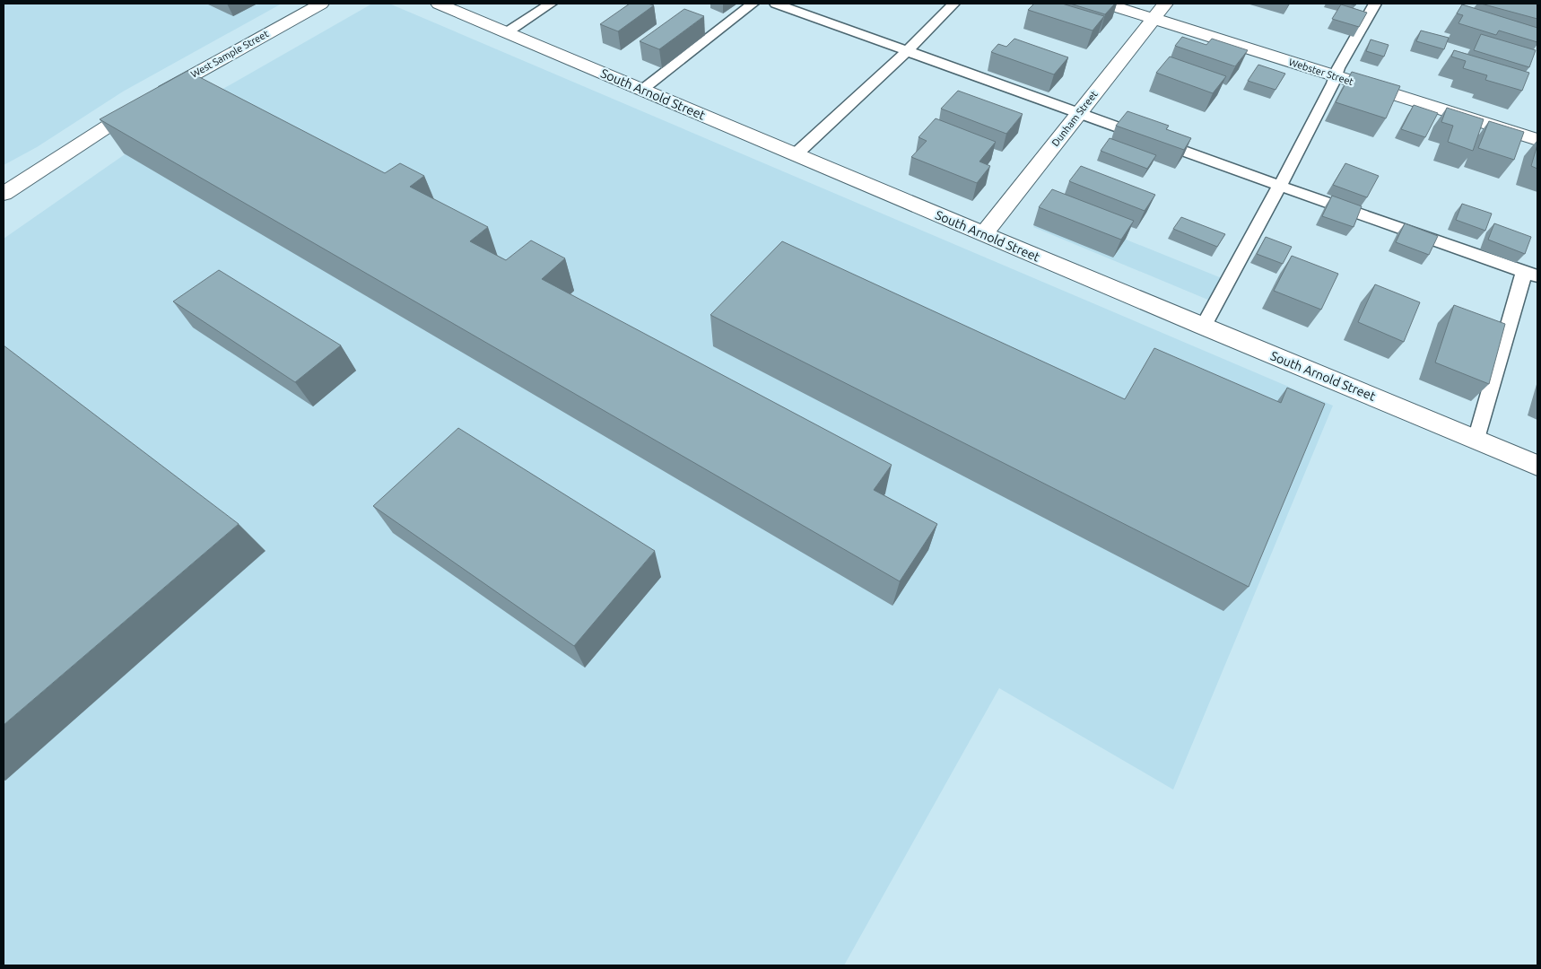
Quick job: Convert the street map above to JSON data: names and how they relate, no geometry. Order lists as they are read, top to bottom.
{
  "streets": {
    "street": [
      "West Sample Street",
      "Webster Street",
      "South Arnold Street",
      "Dunham Street"
    ]
  },
  "crossings": [
    ["Webster Street", "Dunham Street"],
    ["South Arnold Street", "Dunham Street"]
  ]
}
